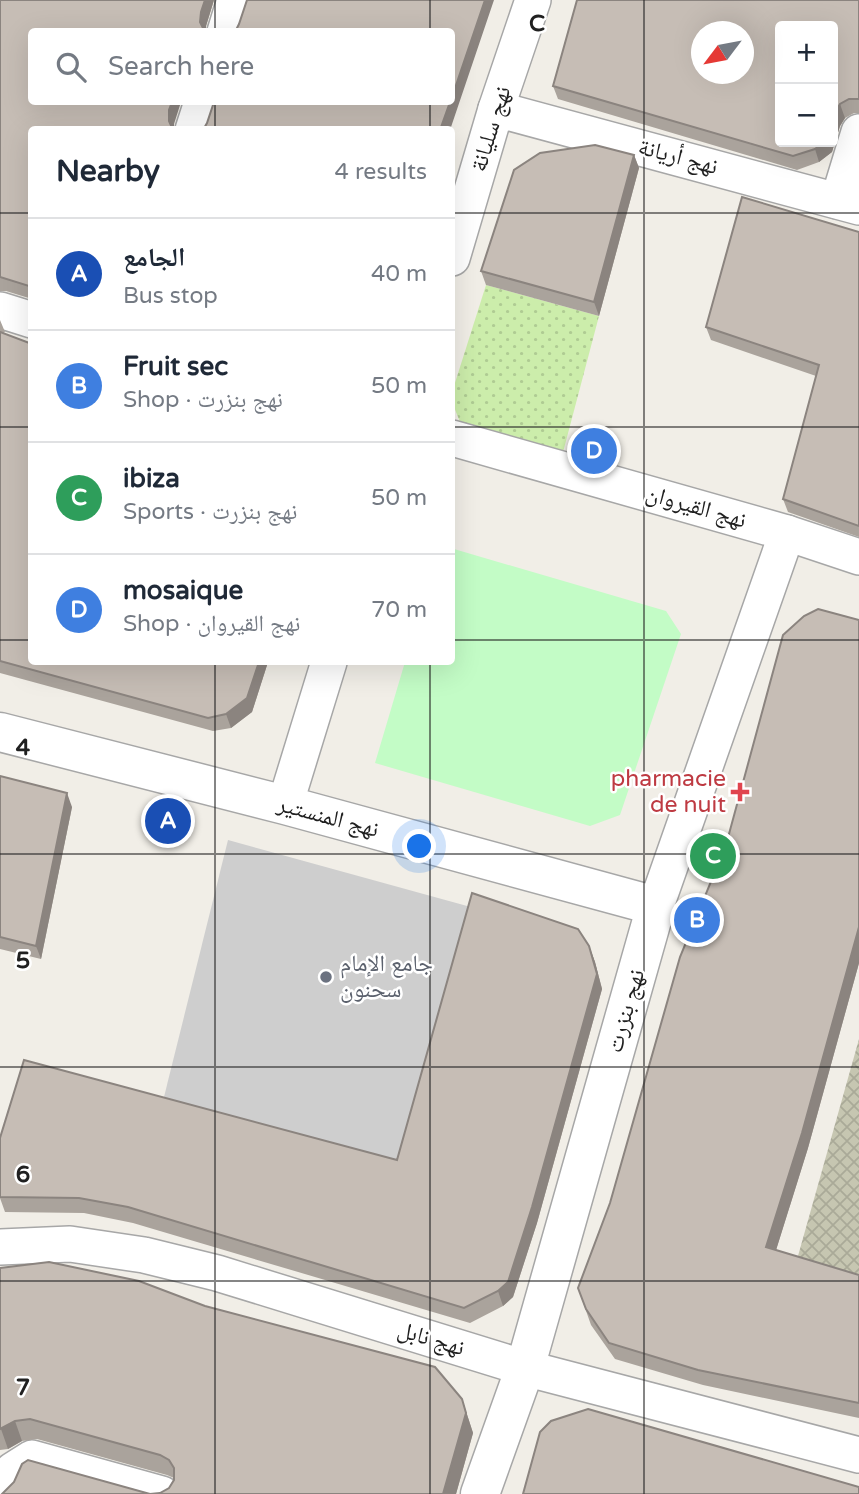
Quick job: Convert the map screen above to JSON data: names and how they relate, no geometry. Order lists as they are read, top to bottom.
{
  "streets": {
    "street": [
      "نهج سليانة",
      "نهج أريانة",
      "نهج القيروان",
      "نهج المنستير",
      "نهج بنزرت",
      "نهج نابل"
    ]
  },
  "crossings": [
    ["نهج سليانة", "نهج أريانة"],
    ["نهج القيروان", "نهج بنزرت"],
    ["نهج المنستير", "نهج بنزرت"],
    ["نهج بنزرت", "نهج نابل"]
  ],
  "places": {
    "health": ["pharmacie de nuit"],
    "other": ["جامع الإمام سحنون"]
  },
  "north": "bottom left",
  "page": {
    "map_buttons": ["+", "−"],
    "search": "Search here",
    "heading": ["Nearby", "4 results"],
    "list": [
      {
        "mark": "A",
        "name": "الجامع",
        "note": "Bus stop",
        "value": "40 m"
      },
      {
        "mark": "B",
        "name": "Fruit sec",
        "note": "Shop · نهج بنزرت",
        "value": "50 m"
      },
      {
        "mark": "C",
        "name": "ibiza",
        "note": "Sports · نهج بنزرت",
        "value": "50 m"
      },
      {
        "mark": "D",
        "name": "mosaique",
        "note": "Shop · نهج القيروان",
        "value": "70 m"
      }
    ],
    "pins": [
      "D",
      "A",
      "C",
      "B"
    ]
  },
  "grid": {
    "columns": ["C"],
    "rows": [
      "4",
      "5",
      "6",
      "7"
    ]
  }
}
